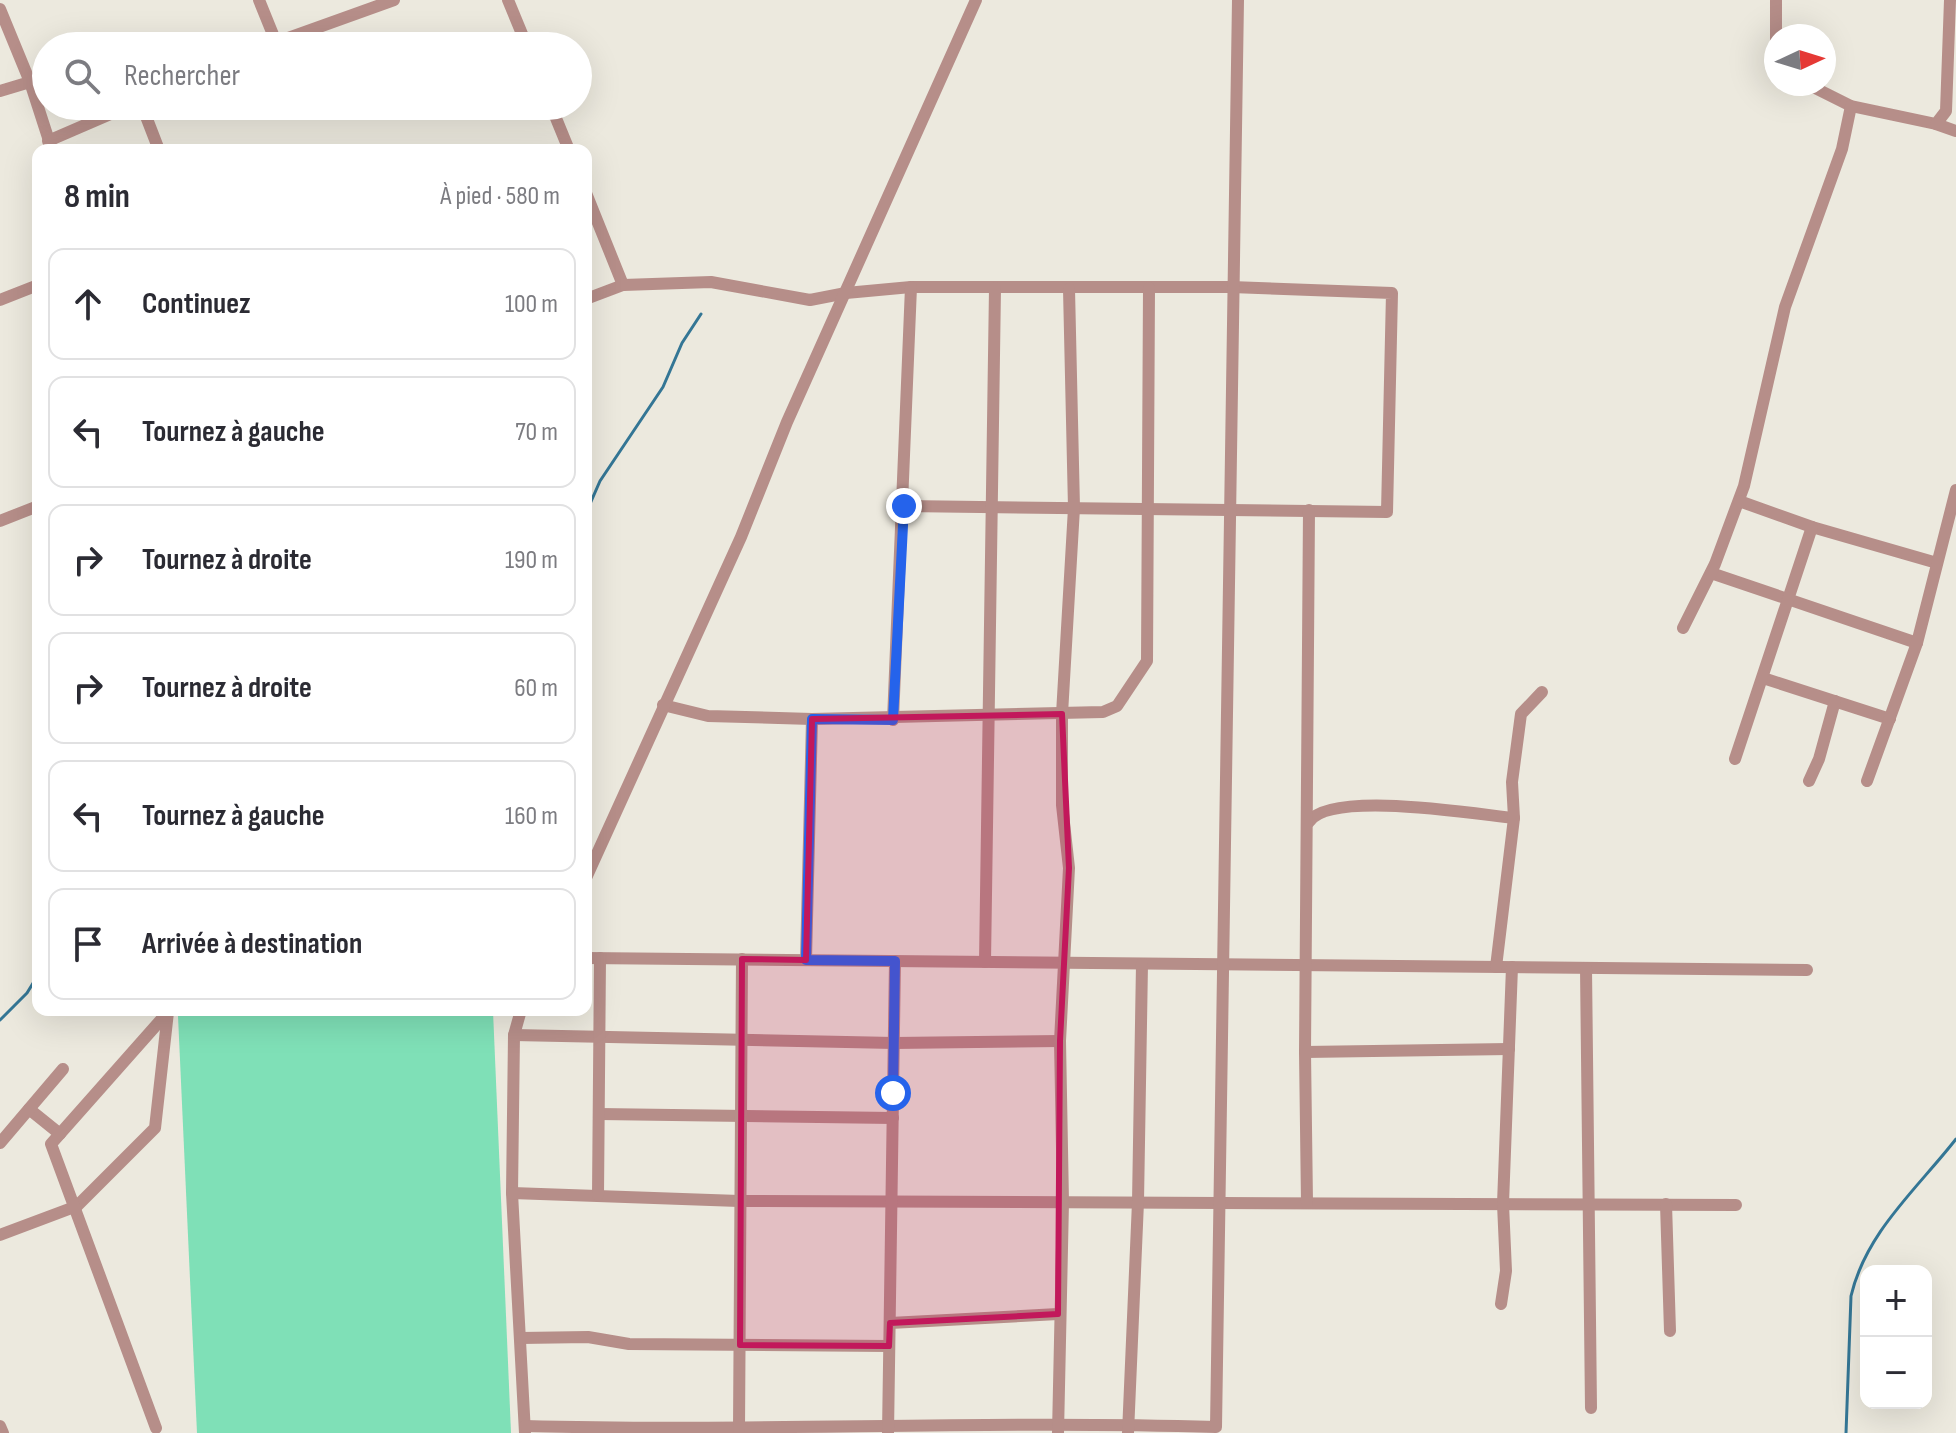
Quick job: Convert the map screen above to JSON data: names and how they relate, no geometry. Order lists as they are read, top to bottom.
{
  "north": "right",
  "page": {
    "search": "Rechercher",
    "heading": ["8 min", "À pied · 580 m"],
    "list": [
      ["Continuez", "100 m"],
      ["Tournez à gauche", "70 m"],
      ["Tournez à droite", "190 m"],
      ["Tournez à droite", "60 m"],
      ["Tournez à gauche", "160 m"],
      "Arrivée à destination"
    ],
    "map_buttons": ["+", "−"]
  }
}
